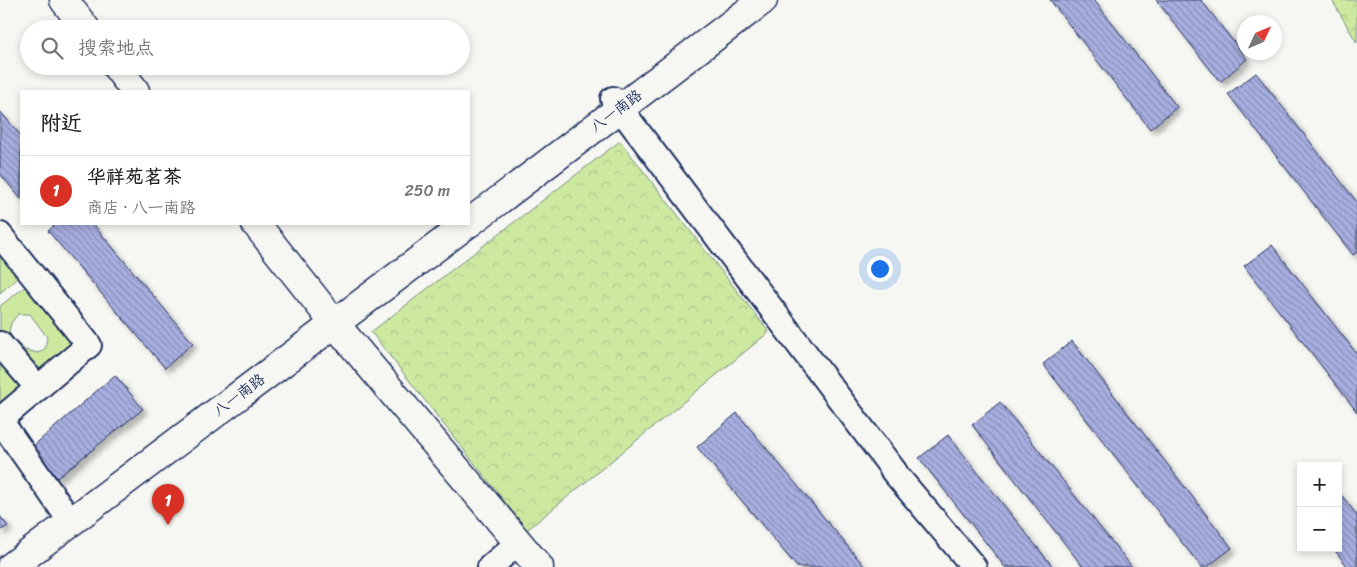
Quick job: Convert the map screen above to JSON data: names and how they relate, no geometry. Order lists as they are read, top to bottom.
{
  "streets": {
    "main road": ["八一南路"]
  },
  "north": "top right",
  "page": {
    "search": "搜索地点",
    "heading": "附近",
    "list": [
      {
        "mark": "1",
        "name": "华祥苑茗茶",
        "note": "商店 · 八一南路",
        "value": "250 m"
      }
    ],
    "map_buttons": ["+", "−"],
    "pins": "1"
  }
}
